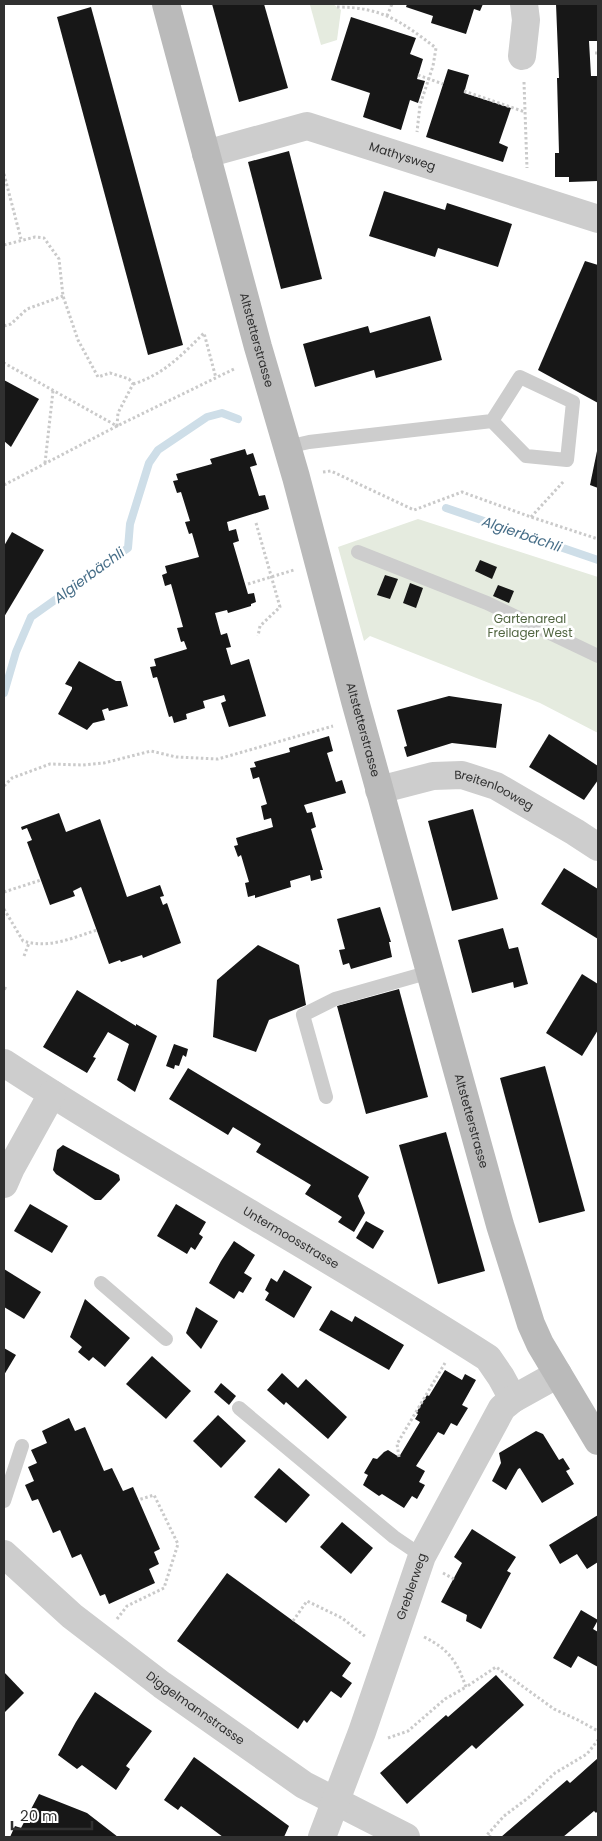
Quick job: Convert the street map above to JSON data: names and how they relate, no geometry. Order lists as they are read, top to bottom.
{
  "streets": {
    "street": [
      "Mathysweg",
      "Altstetterstrasse",
      "Breitenlooweg",
      "Untermoosstrasse",
      "Greblerweg",
      "Diggelmannstrasse"
    ]
  },
  "crossings": [
    ["Mathysweg", "Altstetterstrasse"],
    ["Altstetterstrasse", "Breitenlooweg"],
    ["Altstetterstrasse", "Greblerweg"],
    ["Untermoosstrasse", "Greblerweg"],
    ["Greblerweg", "Diggelmannstrasse"]
  ],
  "water": ["Algierbächli"],
  "parks": ["Gartenareal Freilager West"],
  "scale_bar": "20 m"
}
